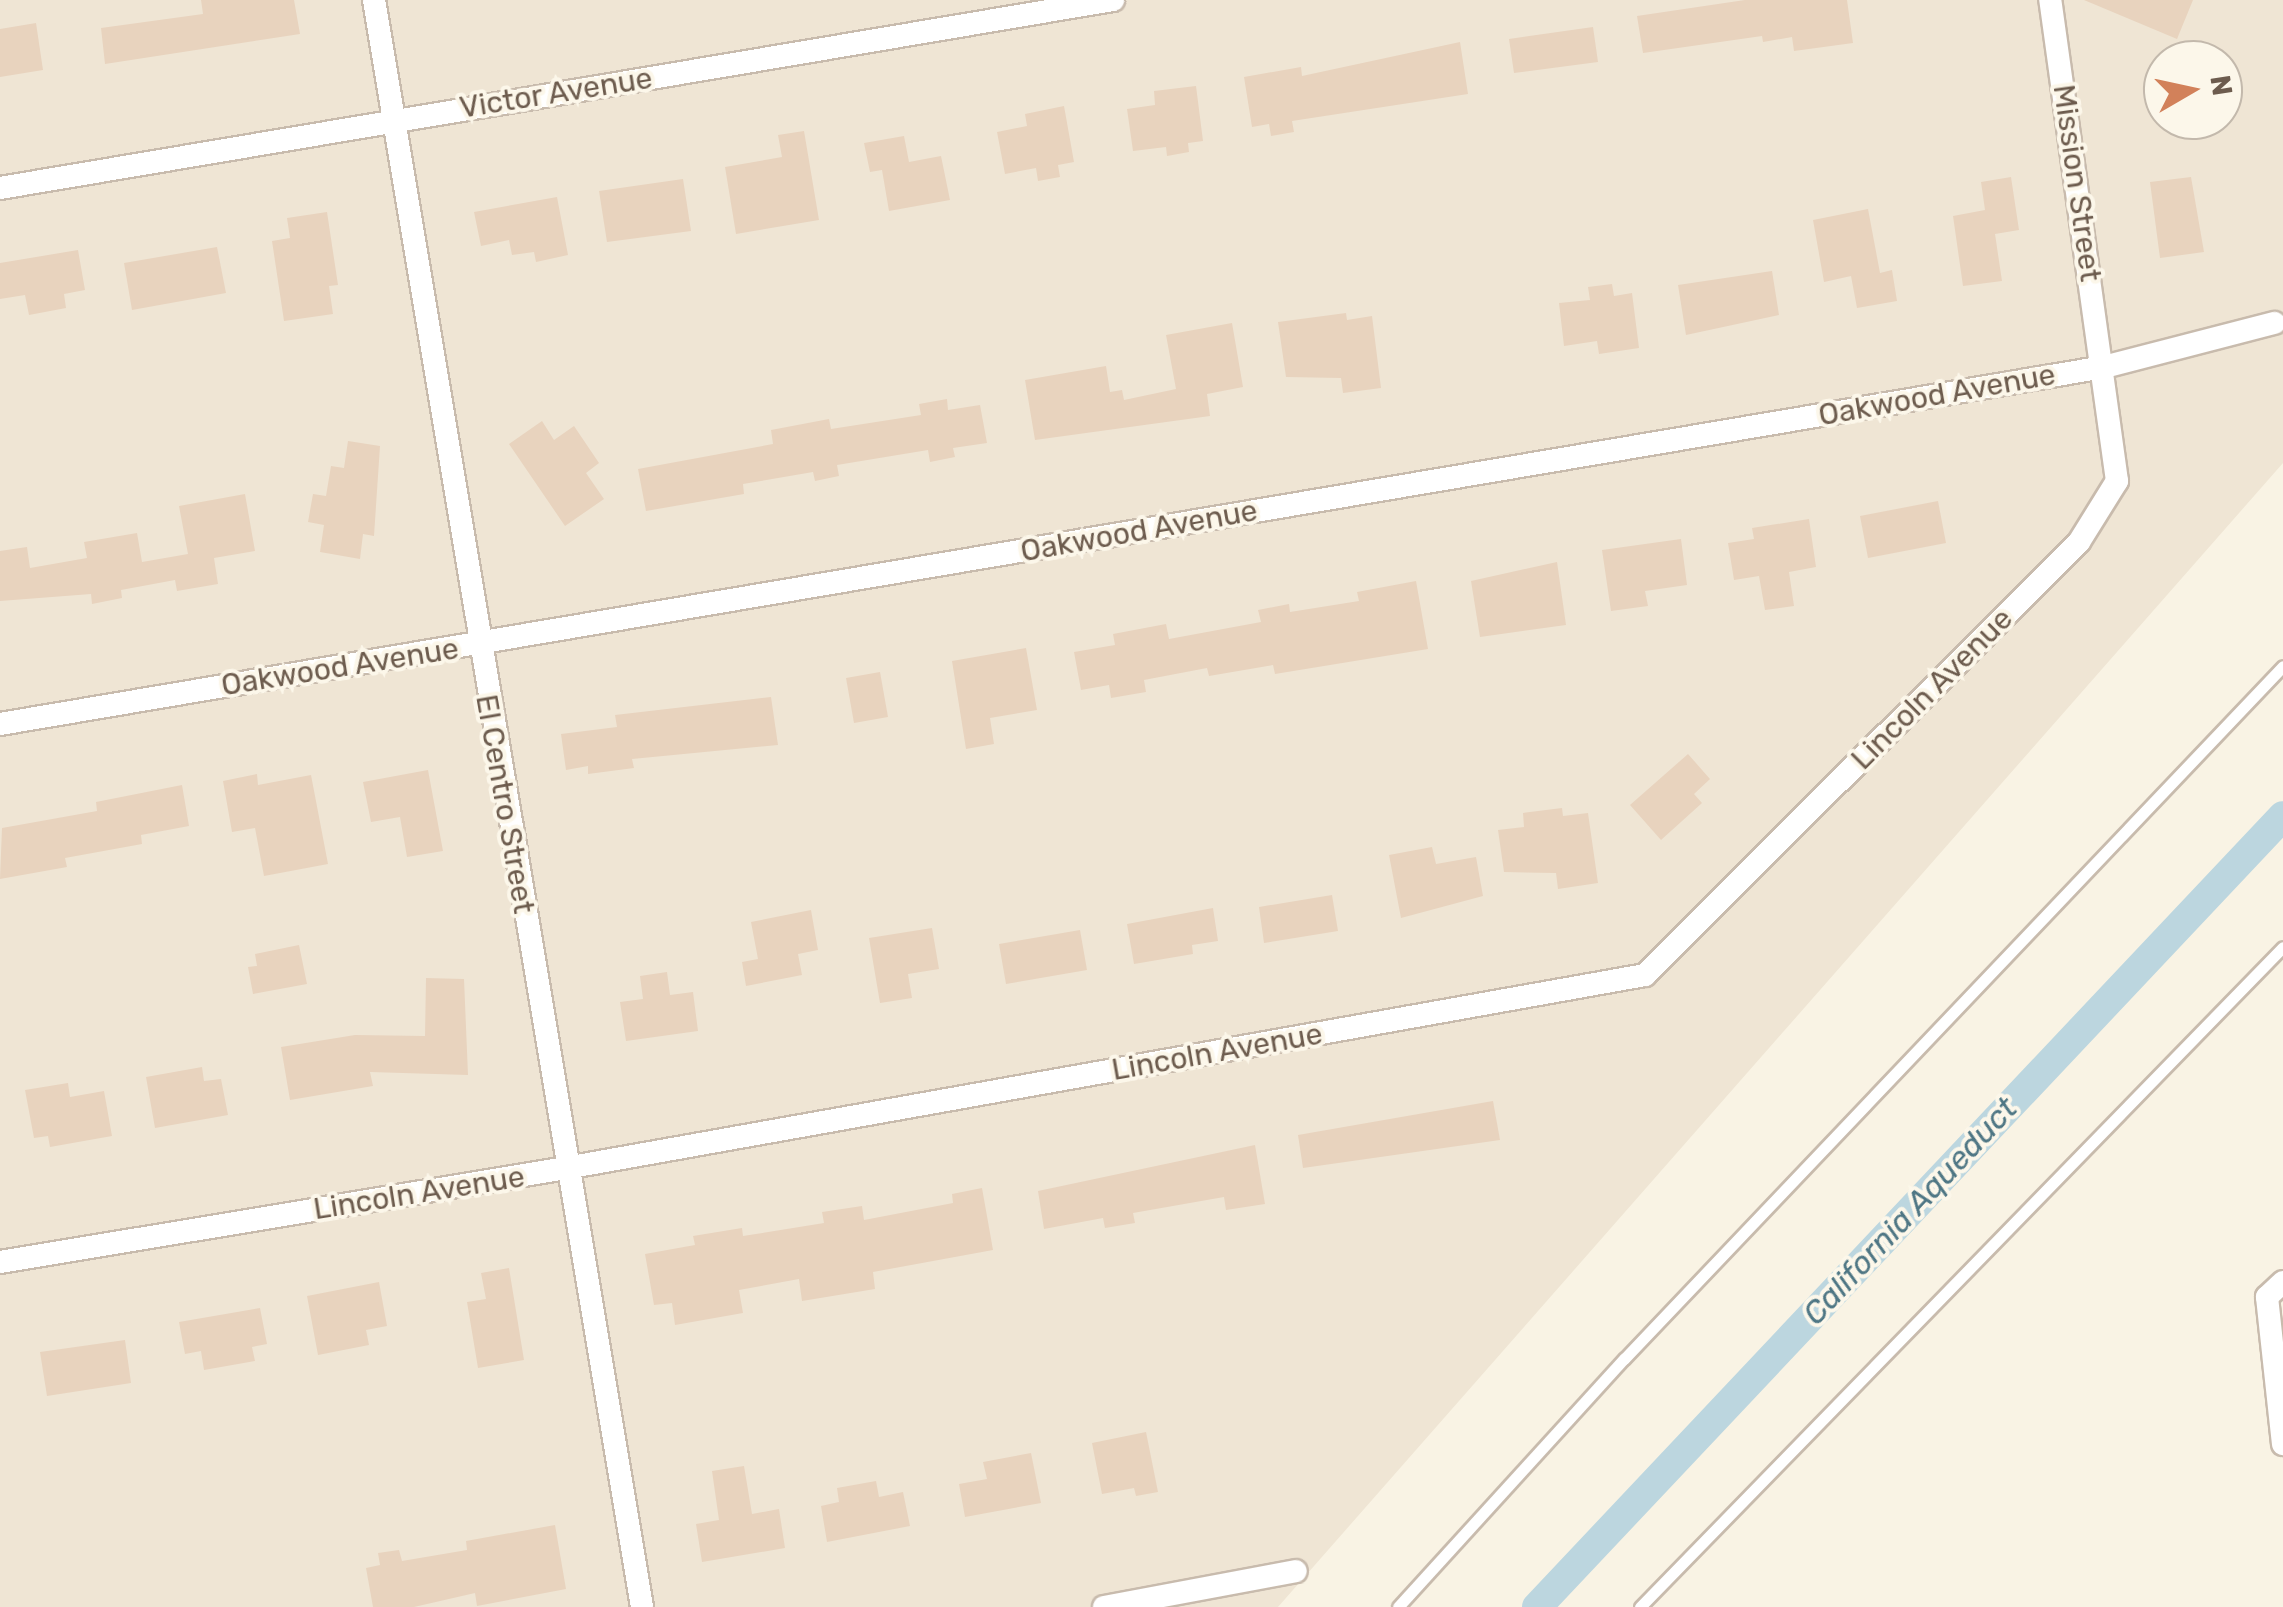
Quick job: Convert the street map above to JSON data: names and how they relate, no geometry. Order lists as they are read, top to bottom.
{
  "streets": {
    "street": [
      "Victor Avenue",
      "Mission Street",
      "Oakwood Avenue",
      "Lincoln Avenue",
      "El Centro Street"
    ]
  },
  "crossings": [
    ["Victor Avenue", "El Centro Street"],
    ["Mission Street", "Oakwood Avenue"],
    ["Mission Street", "Lincoln Avenue"],
    ["Oakwood Avenue", "Lincoln Avenue"],
    ["Oakwood Avenue", "El Centro Street"],
    ["Lincoln Avenue", "El Centro Street"]
  ],
  "water": ["California Aqueduct"],
  "north": "right"
}
